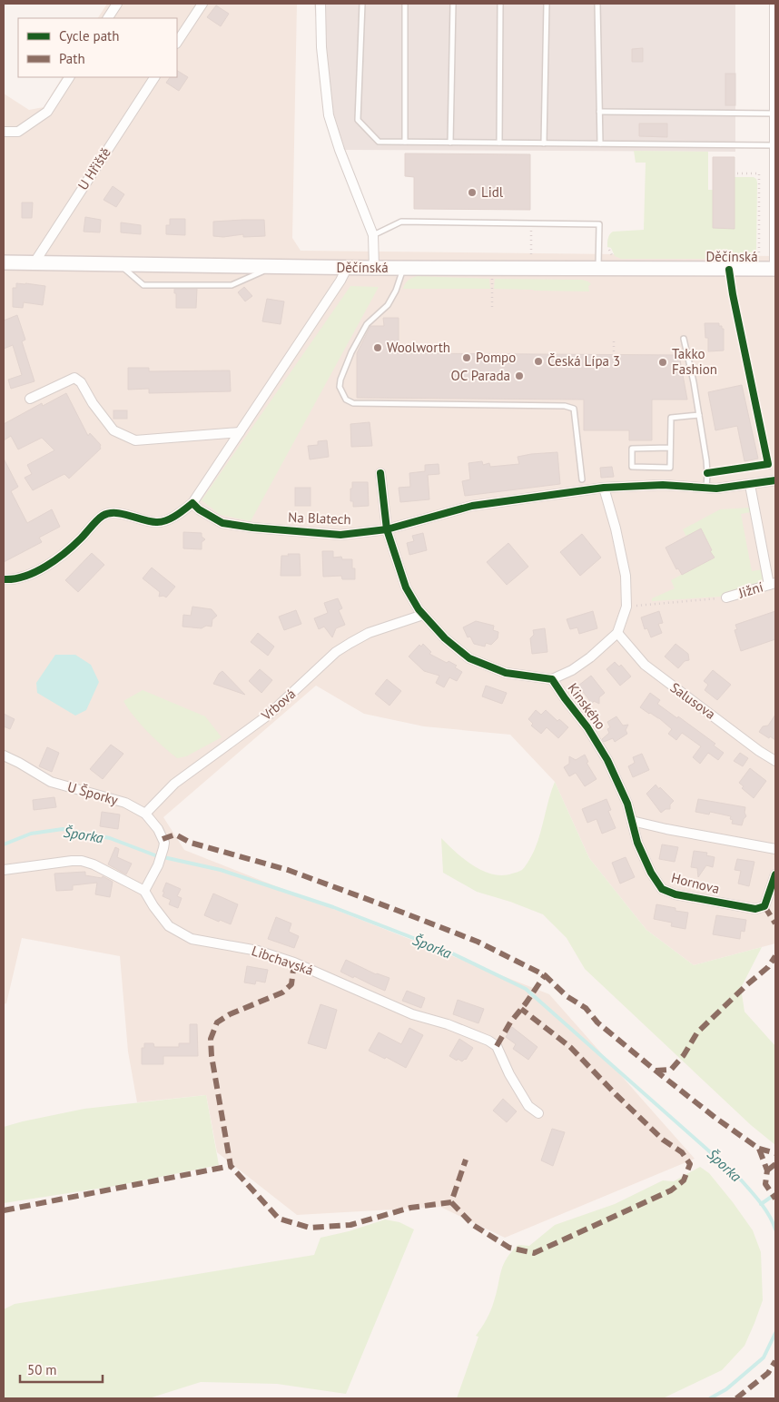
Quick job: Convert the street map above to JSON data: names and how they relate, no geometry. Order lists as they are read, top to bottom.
{
  "streets": {
    "main road": ["Děčínská"],
    "street": [
      "U Hřiště",
      "Na Blatech",
      "Jižní",
      "Salusova",
      "Vrbová",
      "Kinského",
      "U Šporky",
      "Hornova",
      "Libchavská"
    ]
  },
  "crossings": [
    ["U Hřiště", "Děčínská"],
    ["Na Blatech", "Kinského"],
    ["Vrbová", "Kinského"],
    ["Vrbová", "U Šporky"],
    ["Kinského", "Hornova"],
    ["U Šporky", "Libchavská"]
  ],
  "water": ["Šporka"],
  "places": [
    "Lidl",
    "Woolworth",
    "Pompo",
    "Česká Lípa 3",
    "Takko Fashion",
    "OC Parada"
  ],
  "legend": ["Cycle path", "Path"],
  "scale_bar": "50 m"
}
